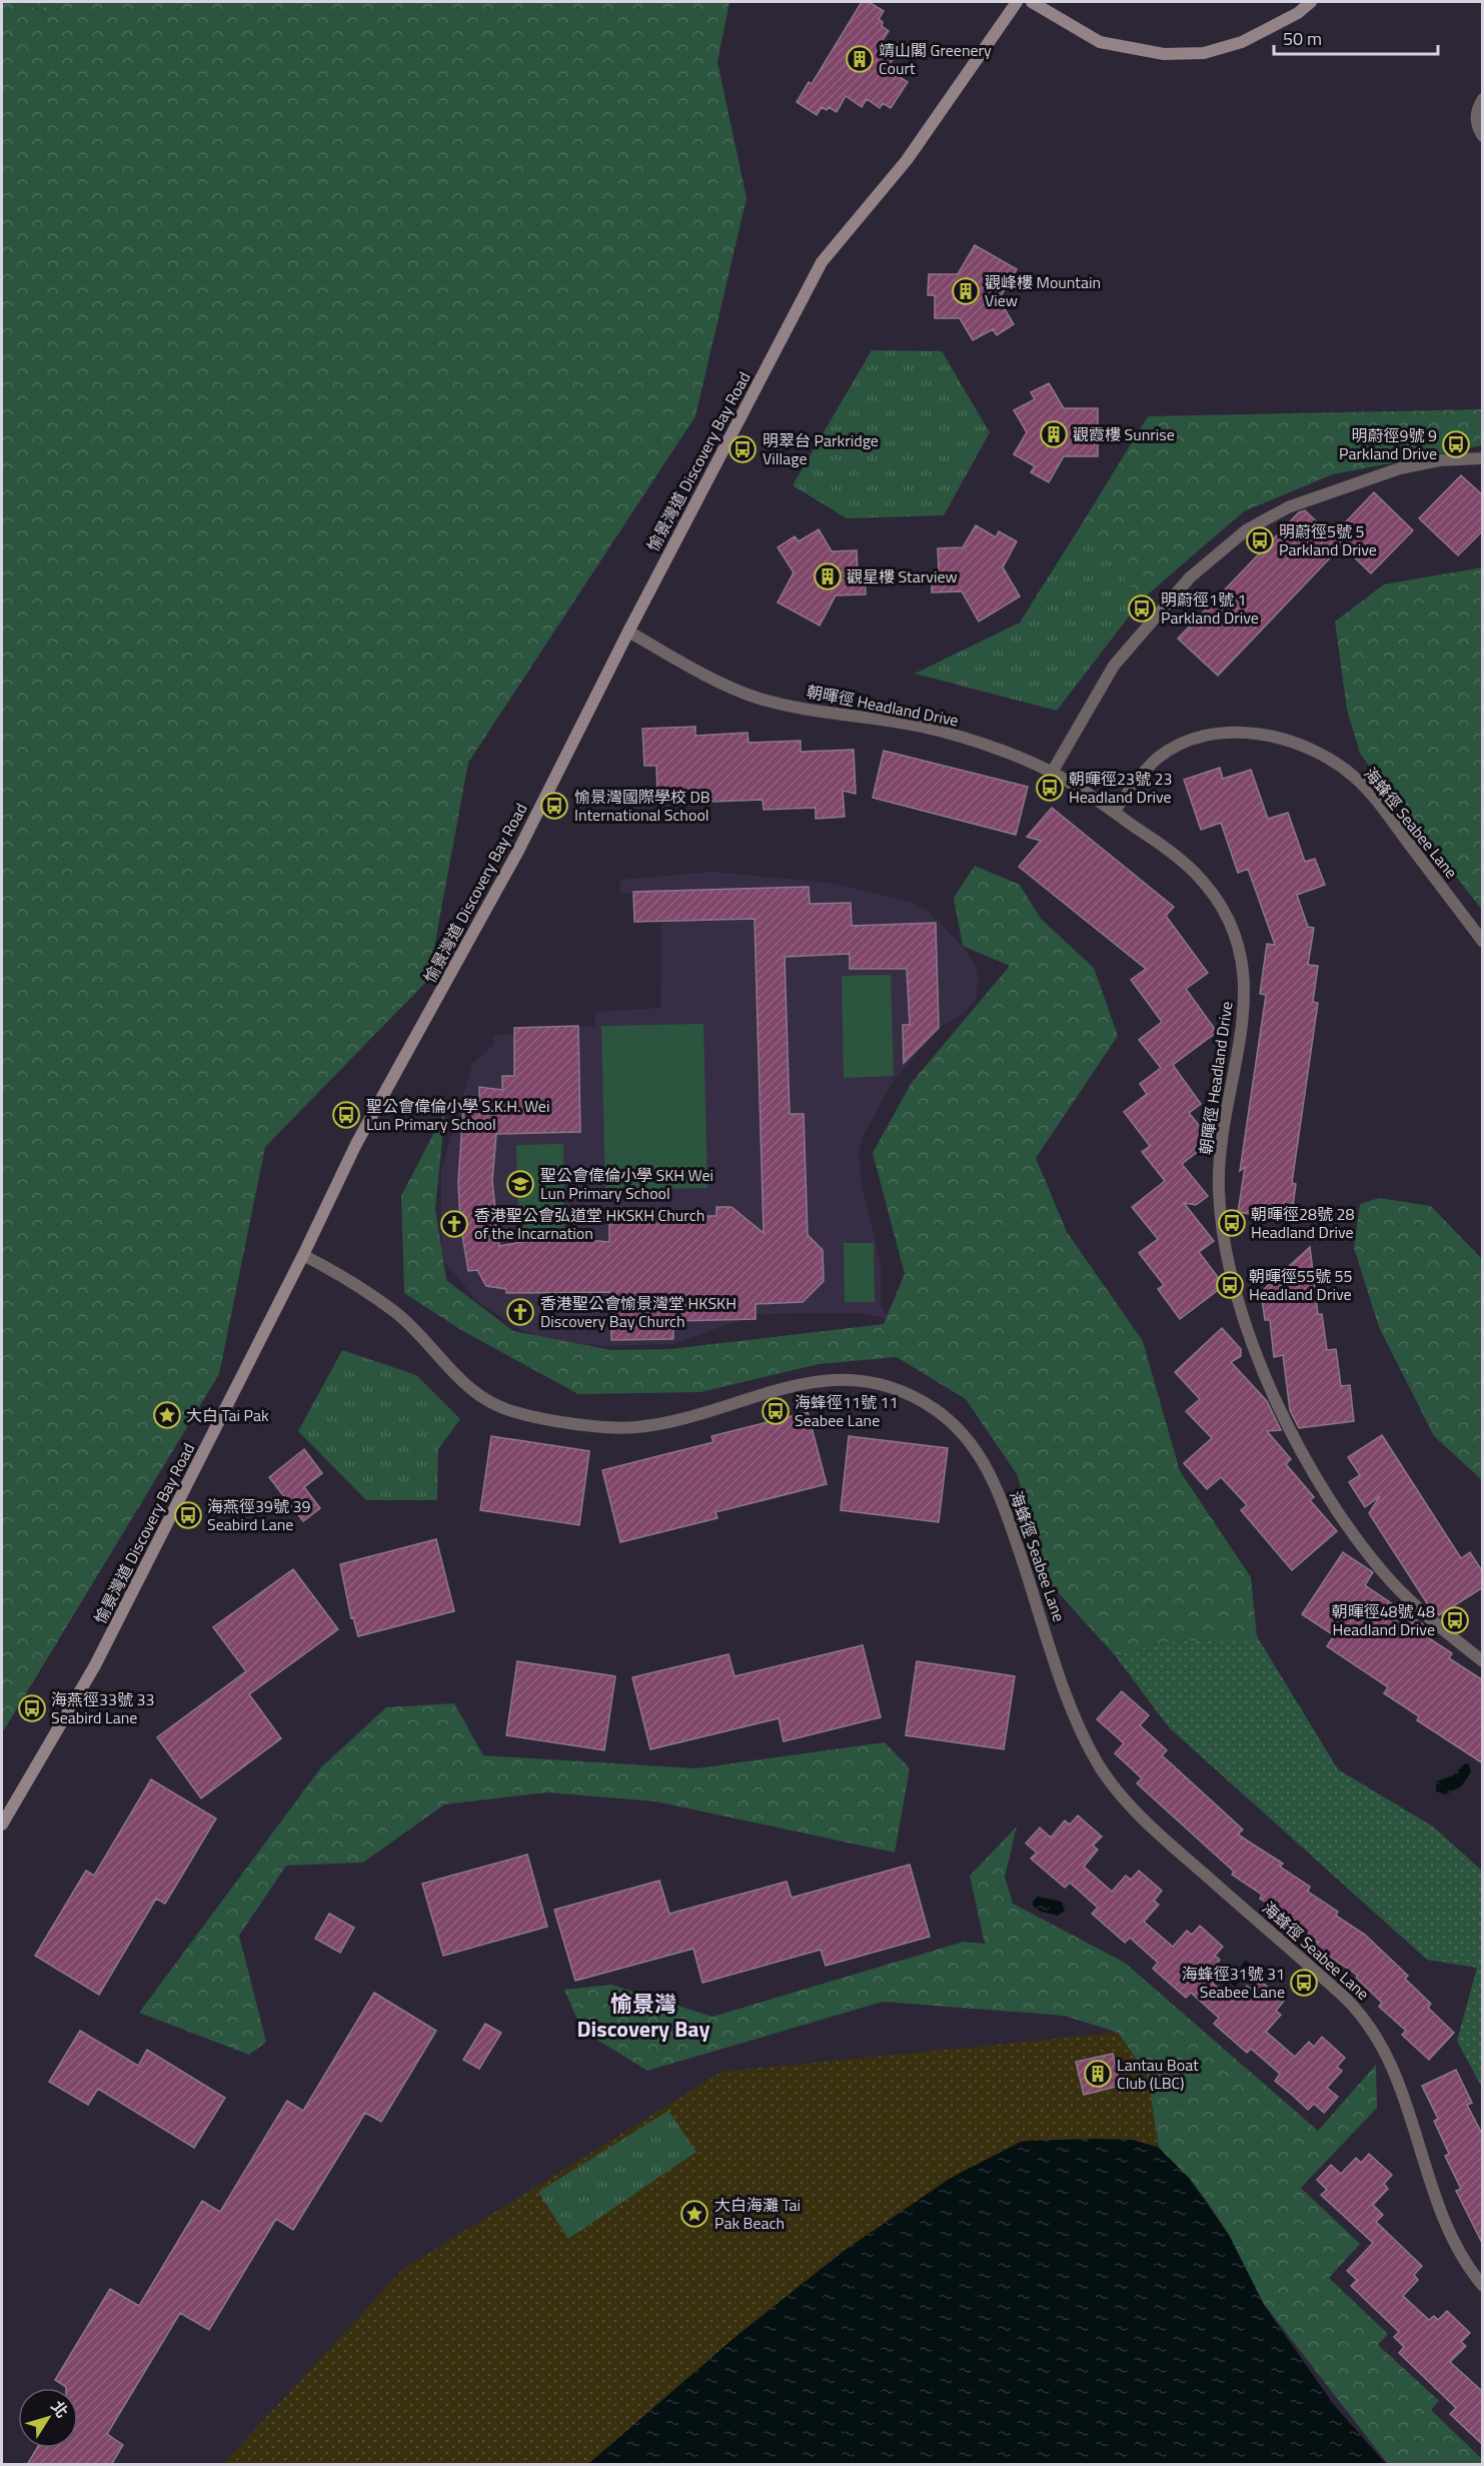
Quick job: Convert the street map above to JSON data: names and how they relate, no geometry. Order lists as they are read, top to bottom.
{
  "streets": {
    "street": ["愉景灣道 Discovery Bay Road", "朝暉徑 Headland Drive", "海蜂徑 Seabee Lane"]
  },
  "crossings": [
    ["愉景灣道 Discovery Bay Road", "朝暉徑 Headland Drive"],
    ["愉景灣道 Discovery Bay Road", "海蜂徑 Seabee Lane"],
    ["朝暉徑 Headland Drive", "海蜂徑 Seabee Lane"]
  ],
  "districts": ["愉景灣 Discovery Bay"],
  "places": {
    "building": [
      "靖山閣 Greenery Court",
      "觀峰樓 Mountain View",
      "觀霞樓 Sunrise",
      "觀星樓 Starview",
      "Lantau Boat Club (LBC)"
    ],
    "bus stop": [
      "明蔚徑9號 9 Parkland Drive",
      "明翠台 Parkridge Village",
      "明蔚徑5號 5 Parkland Drive",
      "明蔚徑1號 1 Parkland Drive",
      "朝暉徑23號 23 Headland Drive",
      "愉景灣國際學校 DB International School",
      "聖公會偉倫小學 S.K.H. Wei Lun Primary School",
      "朝暉徑28號 28 Headland Drive",
      "朝暉徑55號 55 Headland Drive",
      "海蜂徑11號 11 Seabee Lane",
      "海燕徑39號 39 Seabird Lane",
      "朝暉徑48號 48 Headland Drive",
      "海燕徑33號 33 Seabird Lane",
      "海蜂徑31號 31 Seabee Lane"
    ],
    "school or university": ["聖公會偉倫小學 SKH Wei Lun Primary School"],
    "church": ["香港聖公會弘道堂 HKSKH Church of the Incarnation", "香港聖公會愉景灣堂 HKSKH Discovery Bay Church"],
    "place": ["大白 Tai Pak", "大白海灘 Tai Pak Beach"]
  },
  "scale_bar": "50 m",
  "north": "top right"
}
